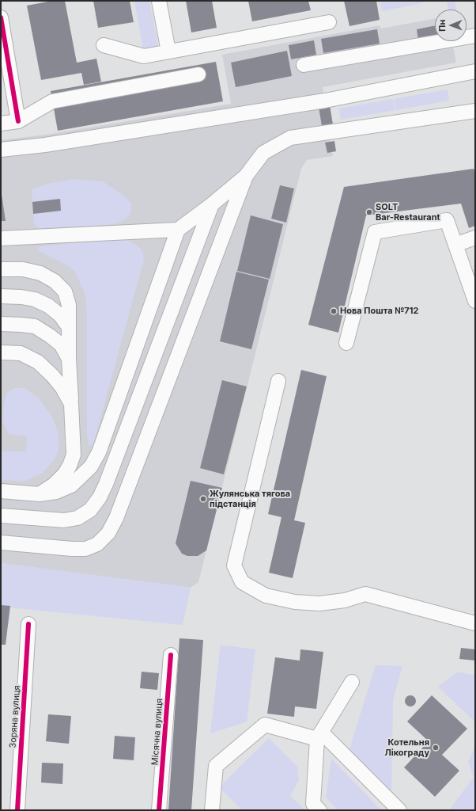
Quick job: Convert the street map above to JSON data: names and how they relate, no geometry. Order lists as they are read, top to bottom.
{
  "streets": {
    "street": ["Зоряна вулиця", "Місячна вулиця"]
  },
  "places": [
    "SOLT Bar-Restaurant",
    "Нова Пошта №712",
    "Жулянська тягова підстанція",
    "Котельня Лікограду"
  ],
  "north": "left"
}
